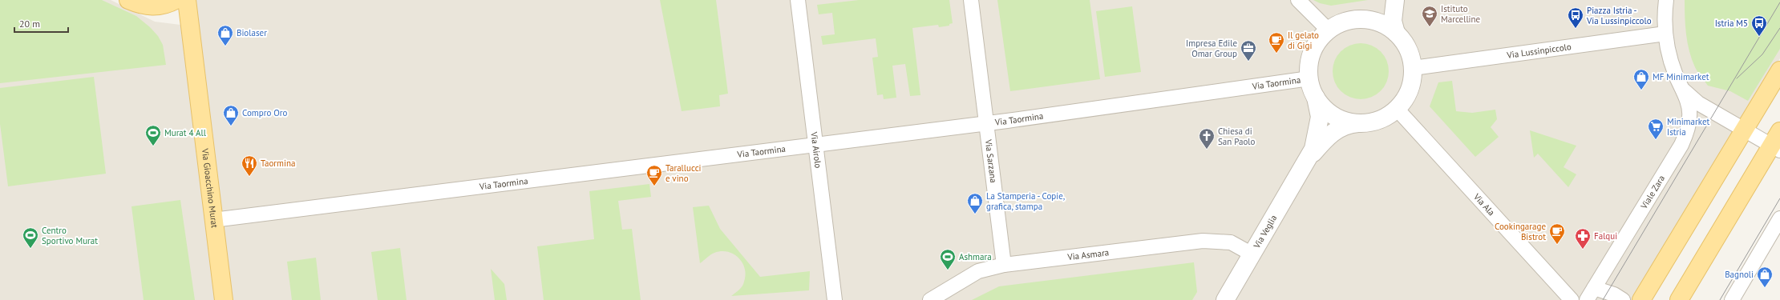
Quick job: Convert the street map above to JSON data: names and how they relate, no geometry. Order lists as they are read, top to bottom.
{
  "streets": {
    "main road": ["Via Gioacchino Murat"],
    "street": [
      "Via Lussinpiccolo",
      "Via Taormina",
      "Via Airolo",
      "Via Sarzana",
      "Viale Zara",
      "Via Ala",
      "Via Veglia",
      "Via Asmara"
    ]
  },
  "crossings": [
    ["Via Lussinpiccolo", "Via Taormina"],
    ["Via Lussinpiccolo", "Viale Zara"],
    ["Via Lussinpiccolo", "Via Ala"],
    ["Via Lussinpiccolo", "Via Veglia"],
    ["Via Taormina", "Via Airolo"],
    ["Via Taormina", "Via Sarzana"],
    ["Via Taormina", "Via Gioacchino Murat"],
    ["Via Taormina", "Via Ala"],
    ["Via Taormina", "Via Veglia"],
    ["Via Sarzana", "Via Asmara"],
    ["Via Ala", "Via Veglia"],
    ["Via Veglia", "Via Asmara"]
  ],
  "places": {
    "school or university": ["Istituto Marcelline"],
    "bus stop": ["Piazza Istria - Via Lussinpiccolo", "Istria M5"],
    "shop": [
      "Biolaser",
      "MF Minimarket",
      "Compro Oro",
      "La Stamperia - Copie, grafica, stampa",
      "Bagnoli"
    ],
    "cafe": ["Il gelato di Gigi", "Tarallucci e vino", "Cookingarage Bistrot"],
    "office": ["Impresa Edile Omar Group"],
    "supermarket": ["Minimarket Istria"],
    "sports": ["Murat 4 All", "Centro Sportivo Murat", "Ashmara"],
    "church": ["Chiesa di San Paolo"],
    "restaurant": ["Taormina"],
    "pharmacy": ["Falqui"]
  },
  "scale_bar": "20 m"
}
